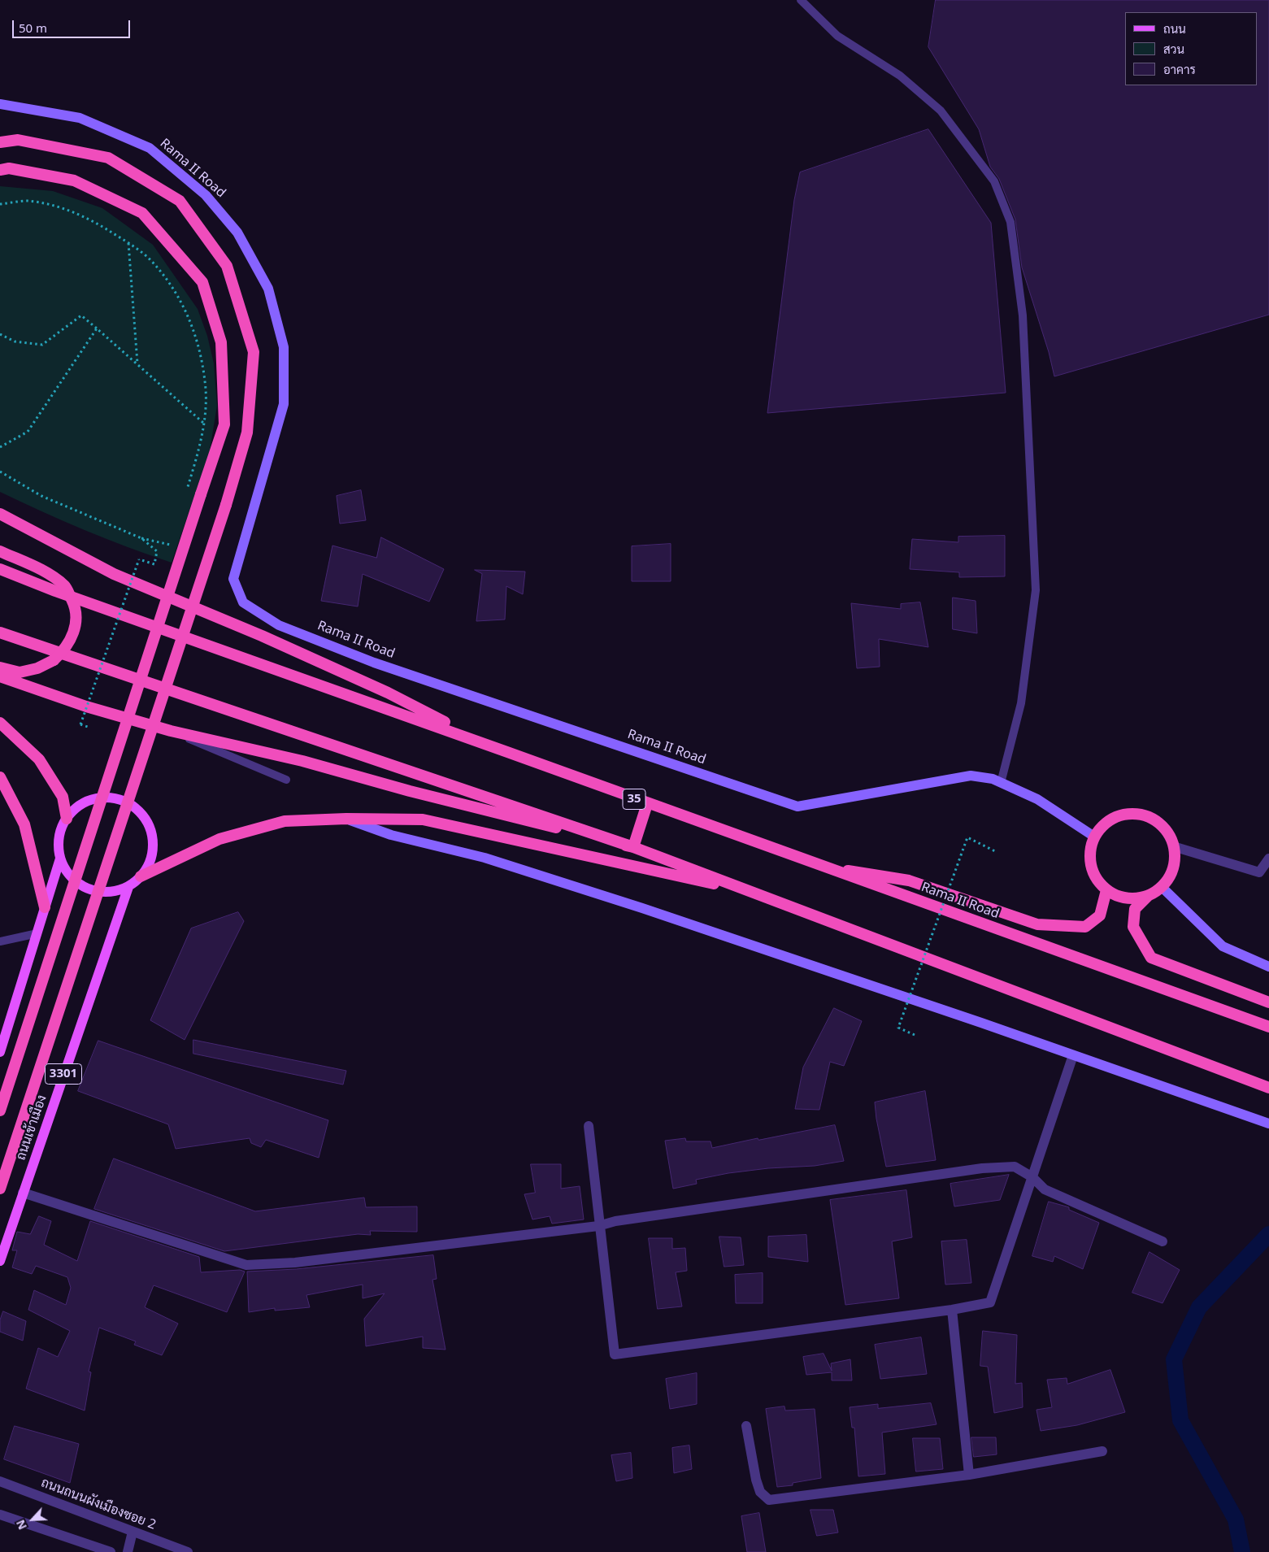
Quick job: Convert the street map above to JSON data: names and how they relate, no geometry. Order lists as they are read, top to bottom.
{
  "streets": {
    "highway": ["Rama II Road", "35"],
    "main road": ["3301", "ถนนเข้าเมือง"],
    "street": ["ถนนถนนผังเมืองซอย 2"]
  },
  "legend": ["ถนน", "สวน", "อาคาร"],
  "scale_bar": "50 m",
  "north": "bottom left"
}
